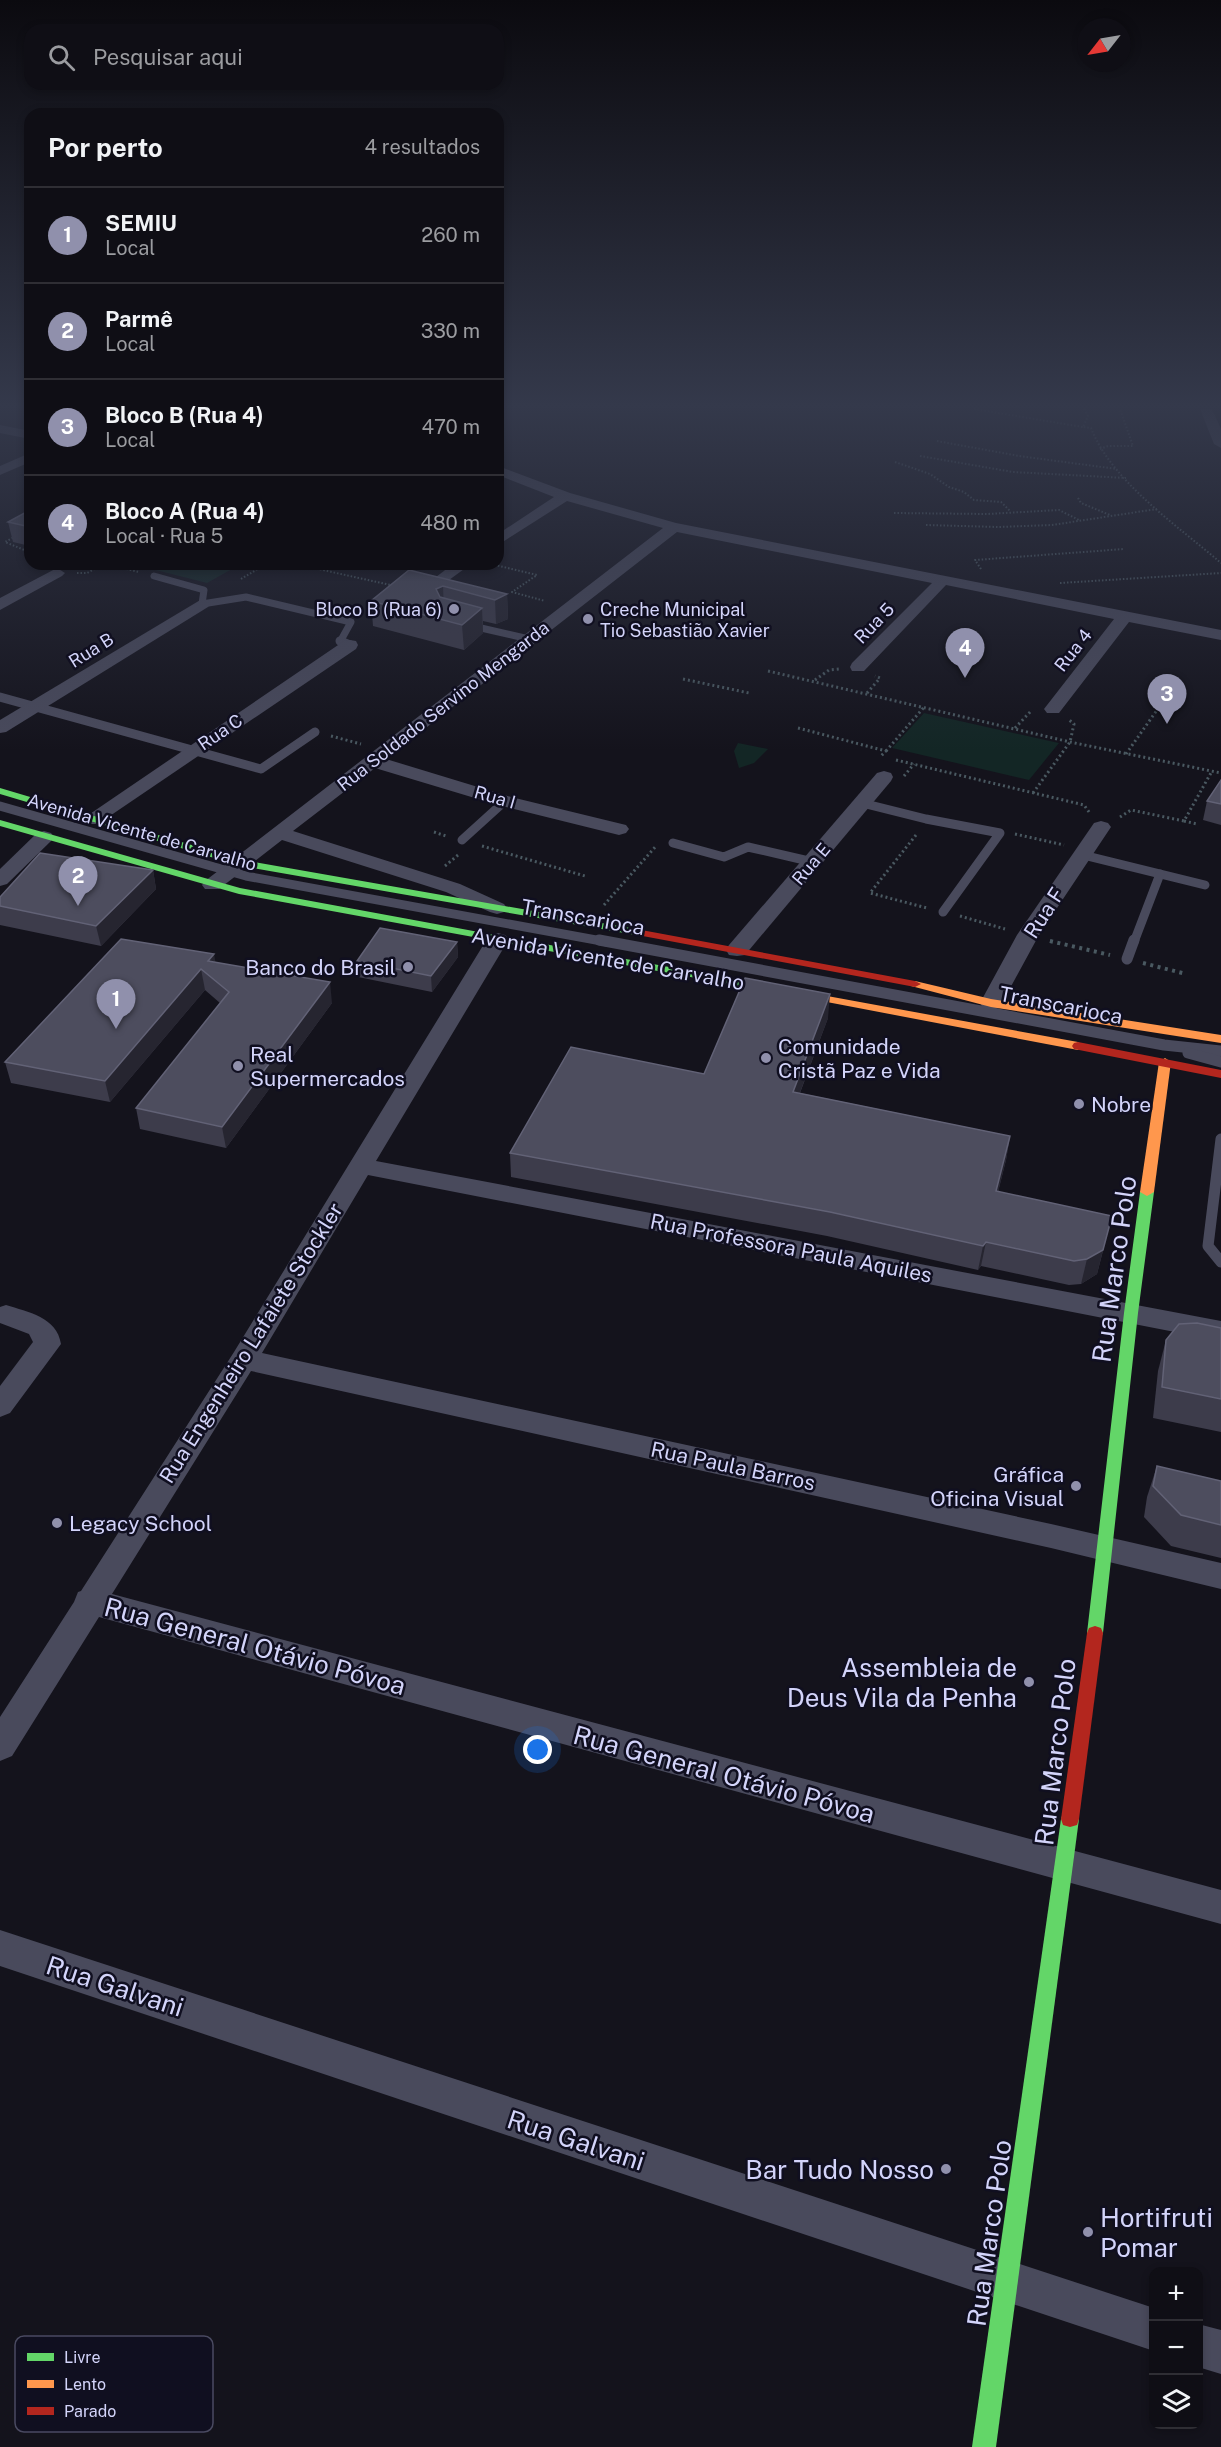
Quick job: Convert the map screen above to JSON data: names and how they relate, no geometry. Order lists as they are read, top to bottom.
{
  "streets": {
    "main road": ["Avenida Vicente de Carvalho", "Rua Marco Polo"],
    "street": [
      "Rua 5",
      "Rua B",
      "Rua 4",
      "Rua Soldado Servino Mengarda",
      "Rua C",
      "Rua I",
      "Rua E",
      "Rua F",
      "Rua Professora Paula Aquiles",
      "Rua Engenheiro Lafaiete Stockler",
      "Rua Paula Barros",
      "Rua General Otávio Póvoa",
      "Rua Galvani"
    ],
    "lane": ["Transcarioca"]
  },
  "crossings": [
    ["Rua Soldado Servino Mengarda", "Rua I"],
    ["Rua Soldado Servino Mengarda", "Avenida Vicente de Carvalho"],
    ["Rua Soldado Servino Mengarda", "Transcarioca"],
    ["Rua C", "Avenida Vicente de Carvalho"],
    ["Avenida Vicente de Carvalho", "Rua E"],
    ["Avenida Vicente de Carvalho", "Rua F"],
    ["Avenida Vicente de Carvalho", "Transcarioca"],
    ["Avenida Vicente de Carvalho", "Rua Marco Polo"],
    ["Avenida Vicente de Carvalho", "Rua Engenheiro Lafaiete Stockler"],
    ["Rua Professora Paula Aquiles", "Rua Marco Polo"],
    ["Rua Professora Paula Aquiles", "Rua Engenheiro Lafaiete Stockler"],
    ["Rua Marco Polo", "Rua Paula Barros"],
    ["Rua Marco Polo", "Rua General Otávio Póvoa"],
    ["Rua Marco Polo", "Rua Galvani"],
    ["Rua Engenheiro Lafaiete Stockler", "Rua Paula Barros"],
    ["Rua Engenheiro Lafaiete Stockler", "Rua General Otávio Póvoa"]
  ],
  "places": [
    "Bloco B (Rua 6)",
    "Creche Municipal Tio Sebastião Xavier",
    "Banco do Brasil",
    "Comunidade Cristã Paz e Vida",
    "Real Supermercados",
    "Nobre",
    "Gráfica Oficina Visual",
    "Legacy School",
    "Assembleia de Deus Vila da Penha",
    "Bar Tudo Nosso",
    "Hortifruti Pomar"
  ],
  "legend": ["Livre", "Lento", "Parado"],
  "north": "bottom left",
  "page": {
    "search": "Pesquisar aqui",
    "heading": ["Por perto", "4 resultados"],
    "list": [
      {
        "mark": "1",
        "name": "SEMIU",
        "note": "Local",
        "value": "260 m"
      },
      {
        "mark": "2",
        "name": "Parmê",
        "note": "Local",
        "value": "330 m"
      },
      {
        "mark": "3",
        "name": "Bloco B (Rua 4)",
        "note": "Local",
        "value": "470 m"
      },
      {
        "mark": "4",
        "name": "Bloco A (Rua 4)",
        "note": "Local · Rua 5",
        "value": "480 m"
      }
    ],
    "pins": [
      "4",
      "3",
      "2",
      "1"
    ],
    "map_buttons": ["+", "−"]
  }
}
